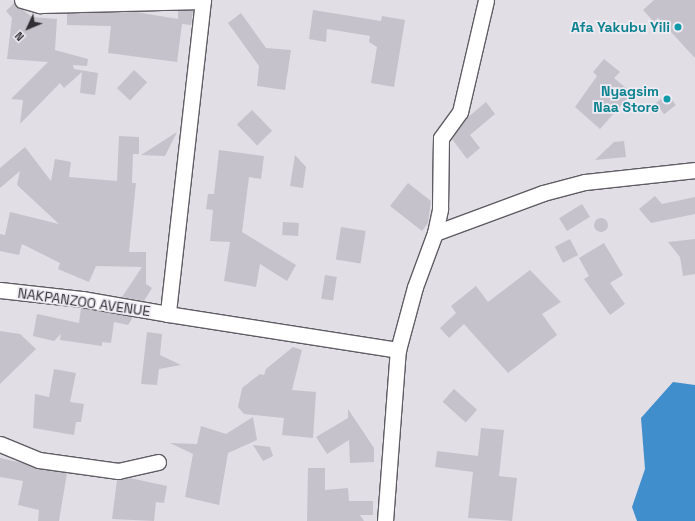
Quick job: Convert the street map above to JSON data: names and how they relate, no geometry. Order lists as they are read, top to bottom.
{
  "streets": {
    "street": ["NAKPANZOO AVENUE"]
  },
  "places": ["Afa Yakubu Yili", "Nyagsim Naa Store"],
  "north": "bottom left"
}
